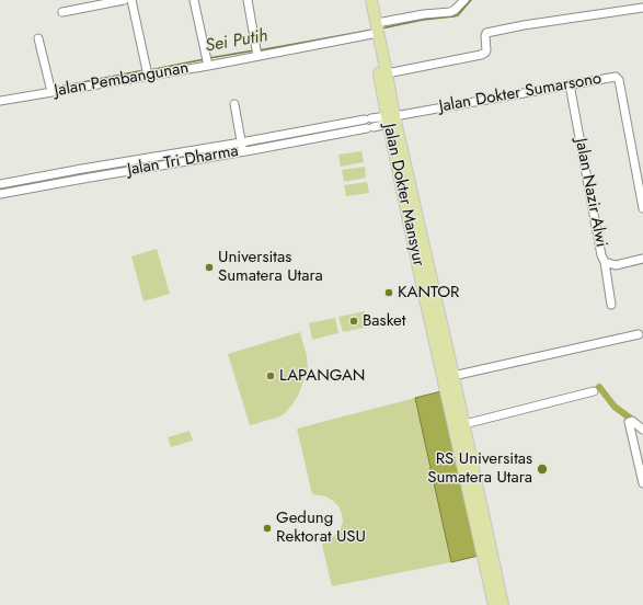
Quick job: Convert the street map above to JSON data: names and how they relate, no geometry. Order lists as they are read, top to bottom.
{
  "streets": {
    "main road": ["Jalan Dokter Mansyur"],
    "street": [
      "Jalan Pembangunan",
      "Jalan Dokter Sumarsono",
      "Jalan Tri Dharma",
      "Jalan Nazir Alwi"
    ]
  },
  "crossings": [
    ["Jalan Pembangunan", "Jalan Dokter Mansyur"],
    ["Jalan Dokter Sumarsono", "Jalan Tri Dharma"],
    ["Jalan Dokter Sumarsono", "Jalan Nazir Alwi"],
    ["Jalan Dokter Sumarsono", "Jalan Dokter Mansyur"],
    ["Jalan Tri Dharma", "Jalan Dokter Mansyur"]
  ],
  "water": ["Sei Putih"],
  "places": [
    "Universitas Sumatera Utara",
    "KANTOR",
    "Basket",
    "LAPANGAN",
    "RS Universitas Sumatera Utara",
    "Gedung Rektorat USU"
  ]
}
